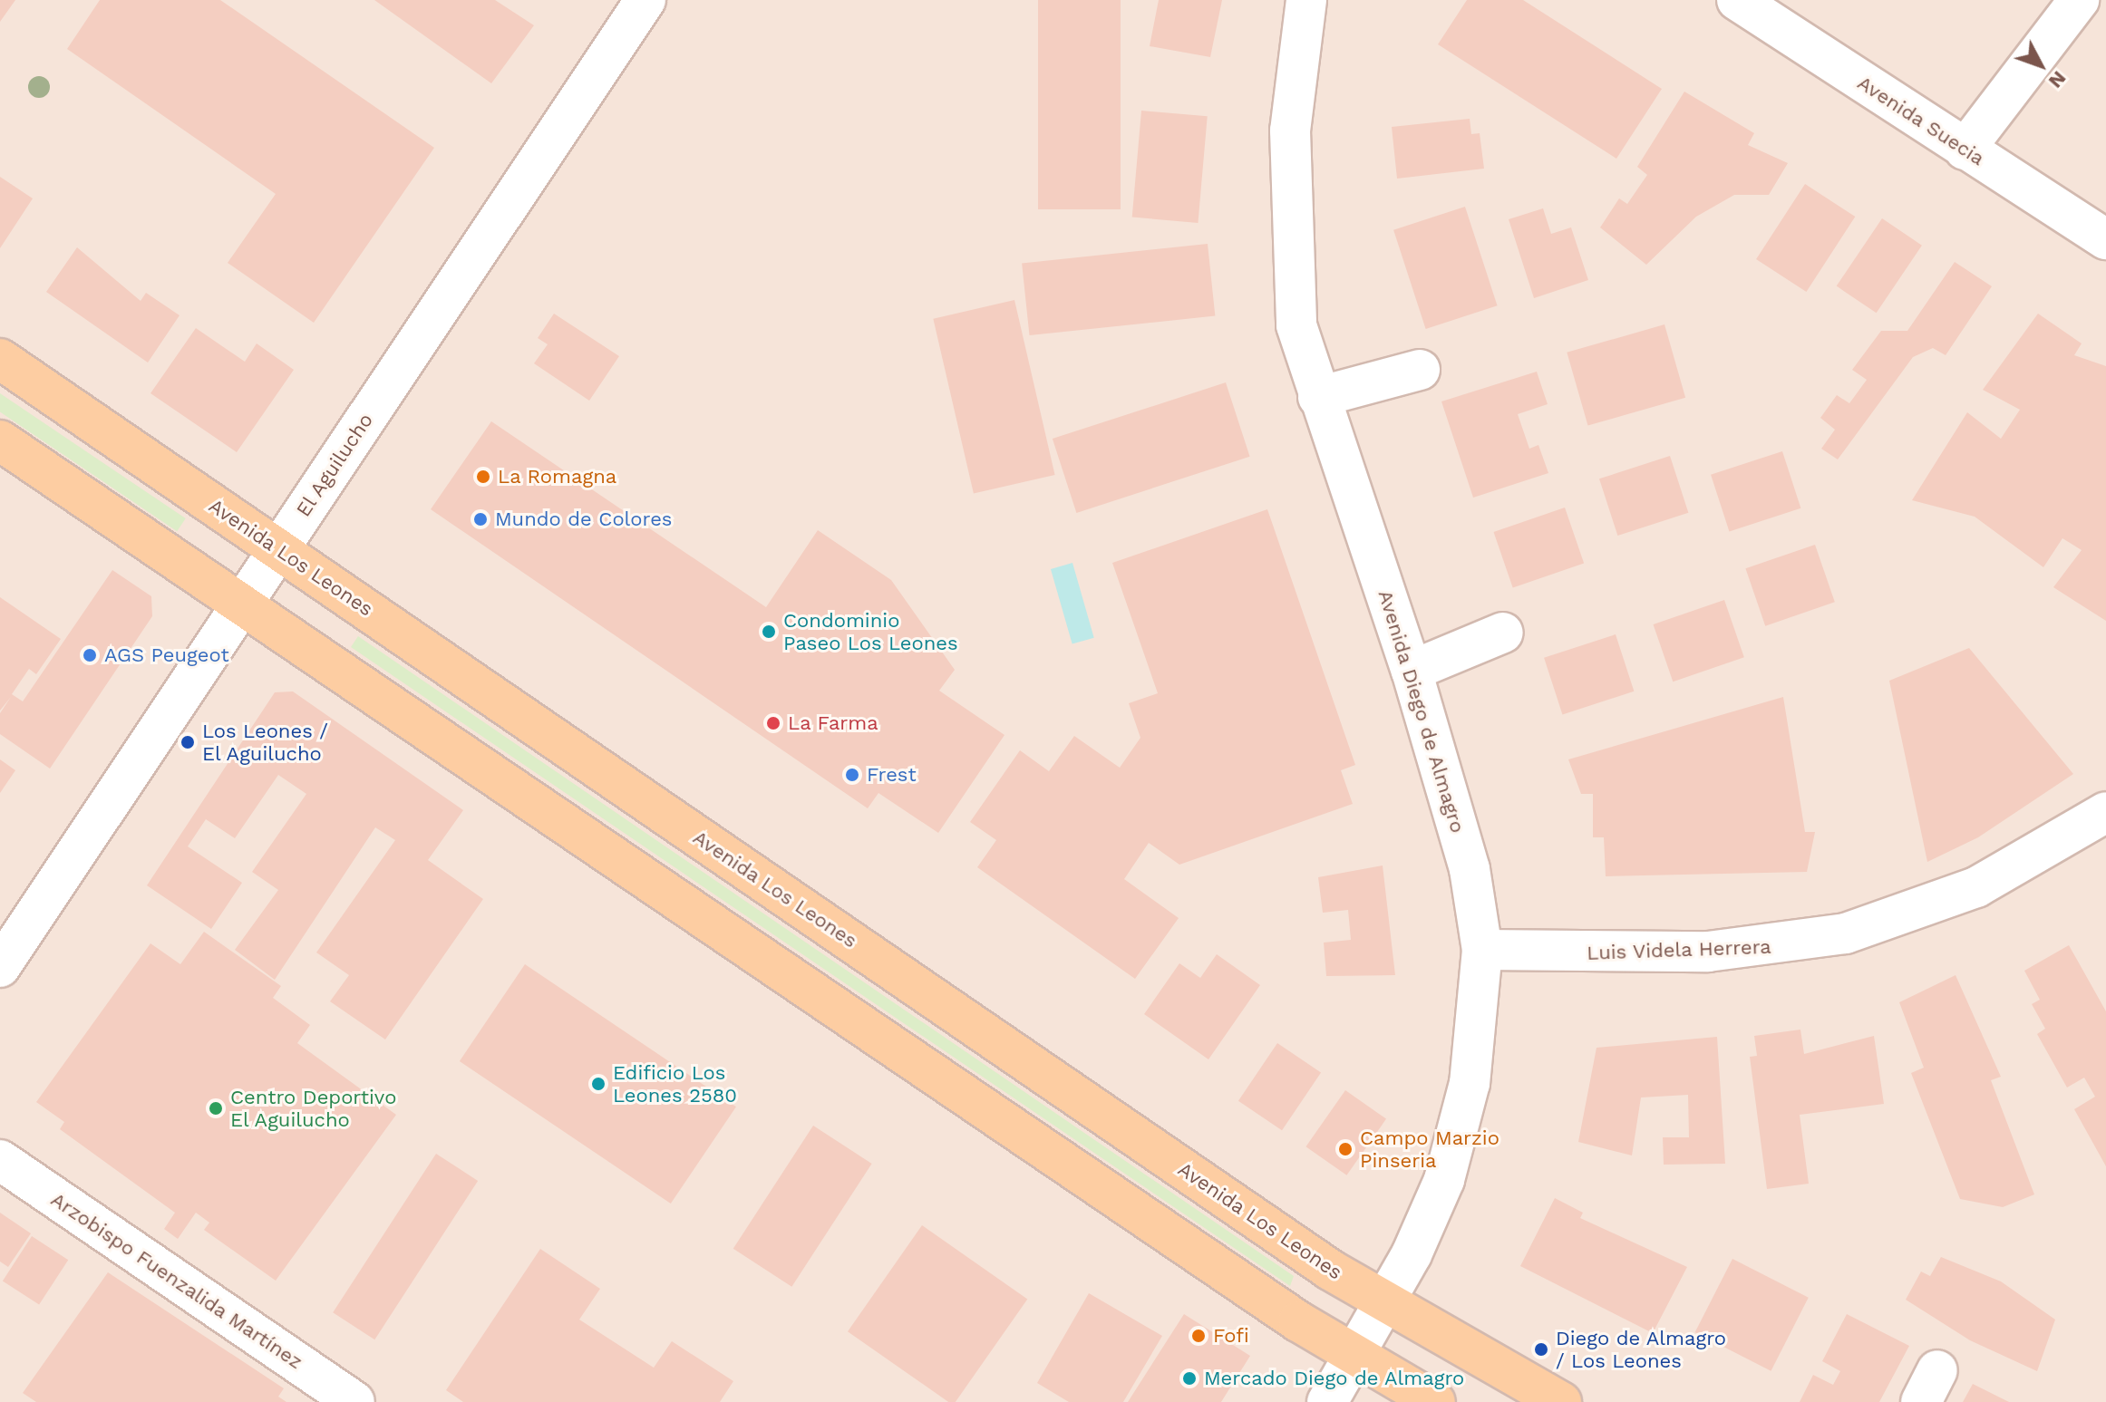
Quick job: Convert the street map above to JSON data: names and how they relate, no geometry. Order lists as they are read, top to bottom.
{
  "streets": {
    "main road": ["Avenida Los Leones"],
    "street": [
      "Avenida Suecia",
      "El Aguilucho",
      "Avenida Diego de Almagro",
      "Luis Videla Herrera",
      "Arzobispo Fuenzalida Martínez"
    ]
  },
  "crossings": [
    ["El Aguilucho", "Avenida Los Leones"],
    ["Avenida Los Leones", "Avenida Diego de Almagro"],
    ["Avenida Diego de Almagro", "Luis Videla Herrera"]
  ],
  "places": [
    "La Romagna",
    "Mundo de Colores",
    "Condominio Paseo Los Leones",
    "AGS Peugeot",
    "La Farma",
    "Los Leones / El Aguilucho",
    "Frest",
    "Edificio Los Leones 2580",
    "Centro Deportivo El Aguilucho",
    "Campo Marzio Pinseria",
    "Fofi",
    "Diego de Almagro / Los Leones",
    "Mercado Diego de Almagro"
  ],
  "north": "bottom right"
}
